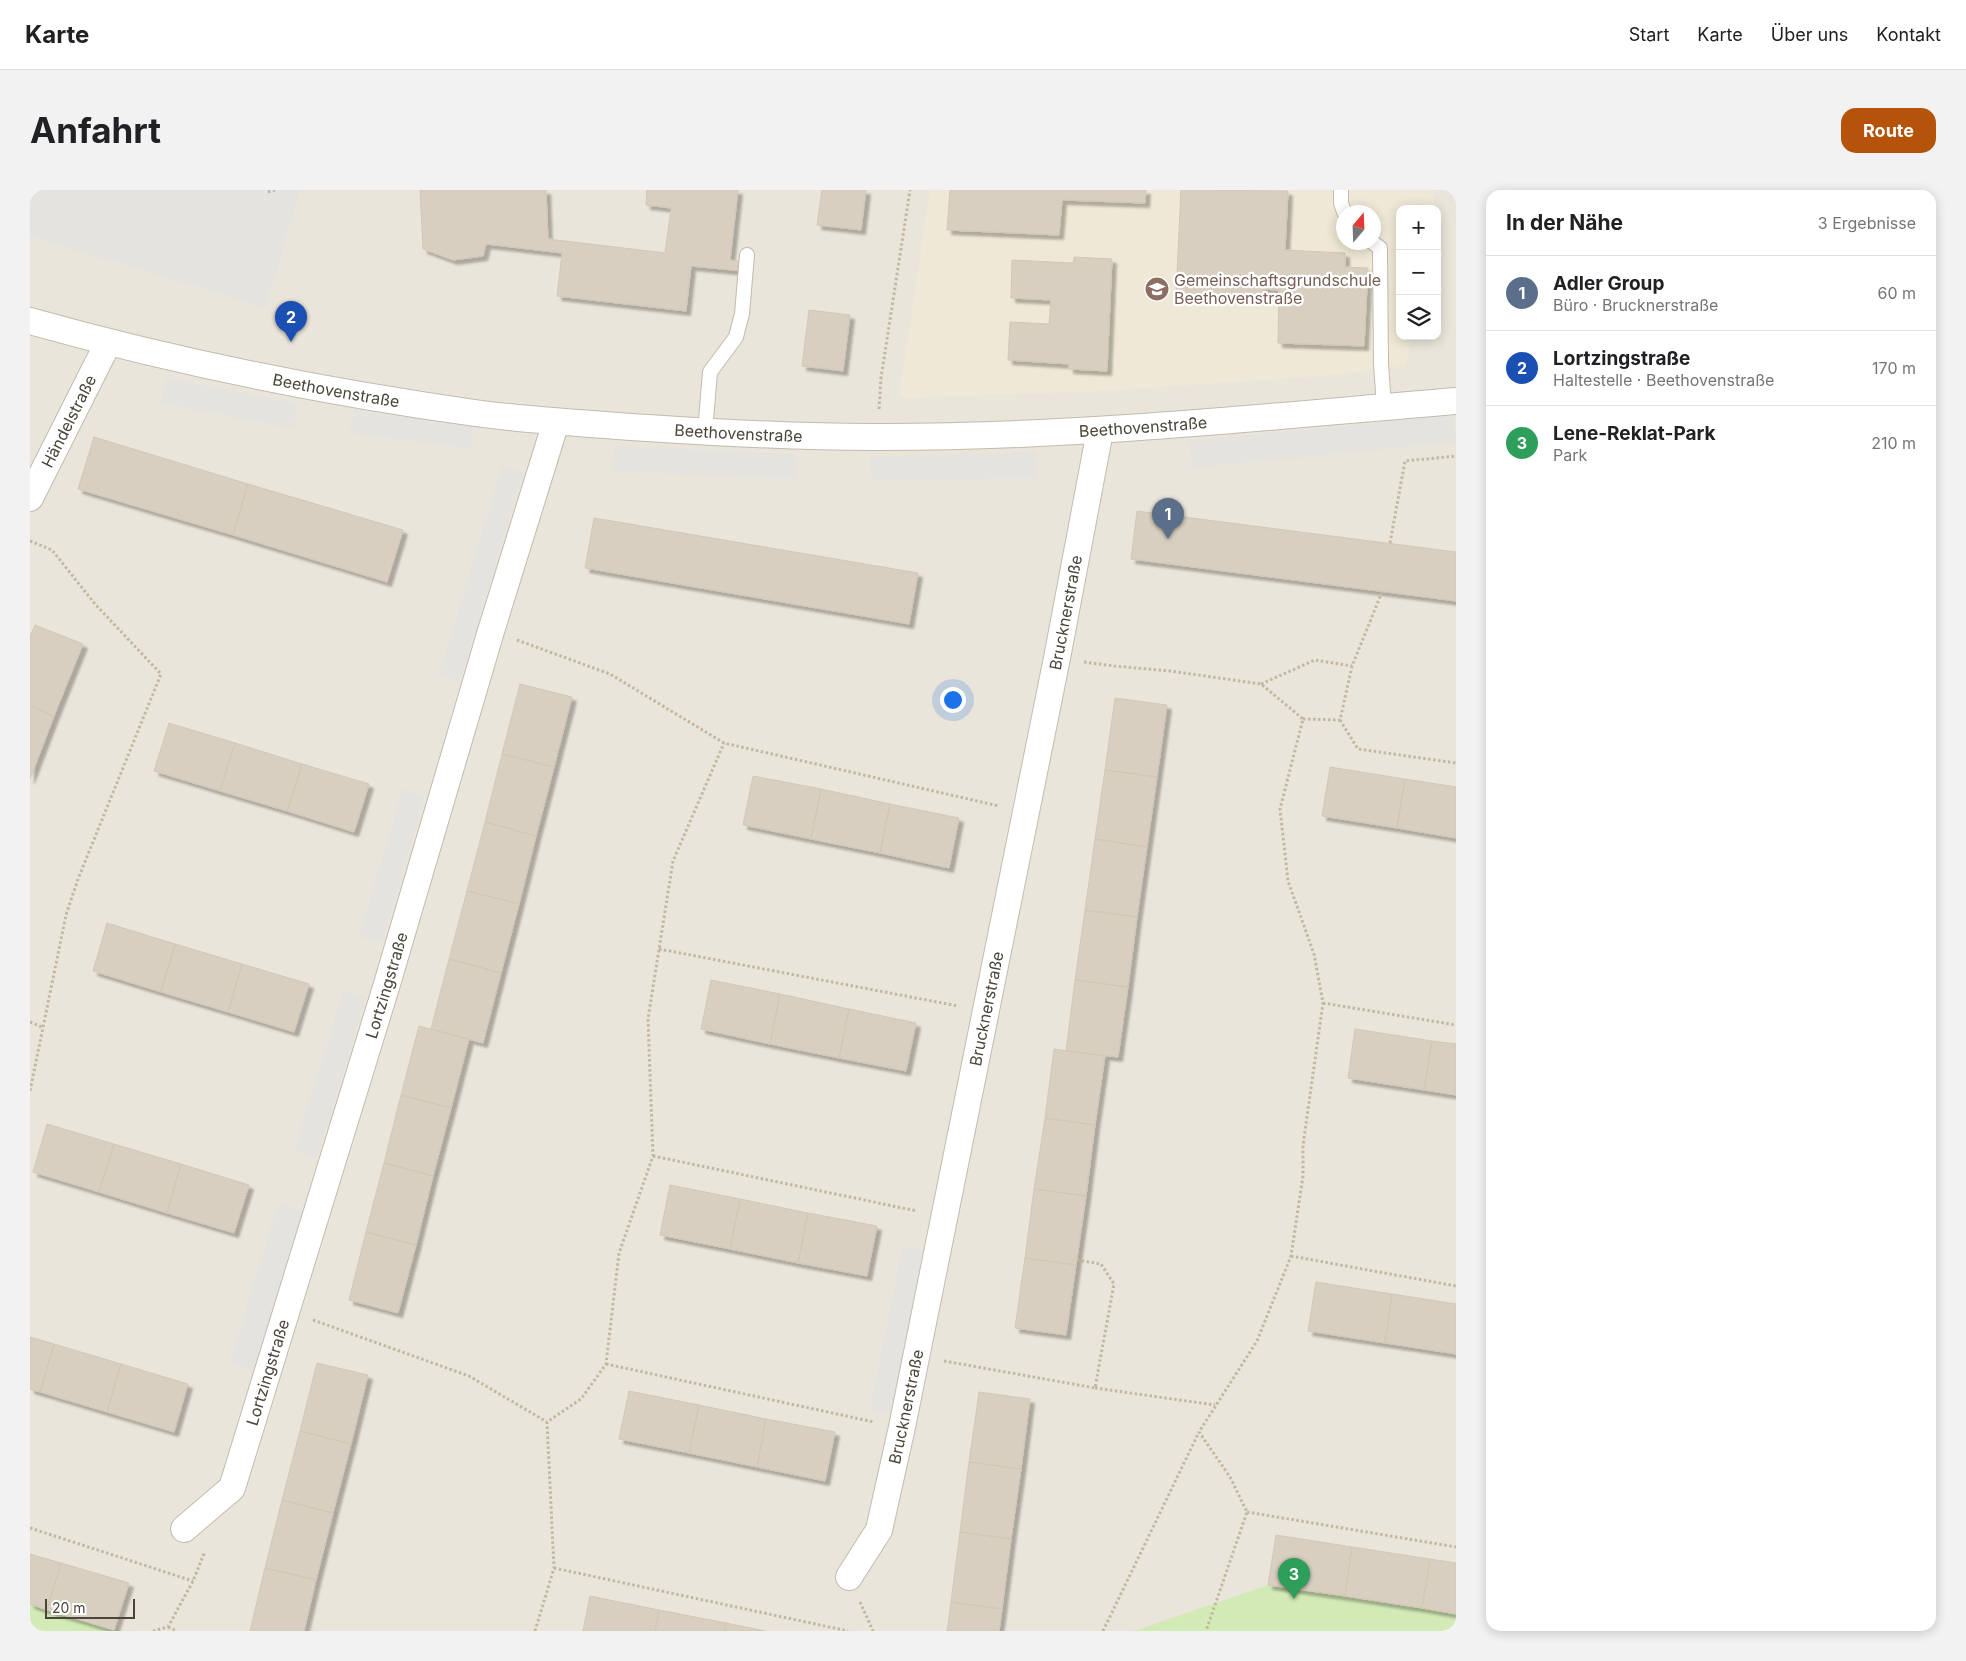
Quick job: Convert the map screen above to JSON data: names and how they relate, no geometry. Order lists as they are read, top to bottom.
{
  "streets": {
    "street": [
      "Beethovenstraße",
      "Händelstraße",
      "Brucknerstraße",
      "Lortzingstraße"
    ]
  },
  "crossings": [
    ["Beethovenstraße", "Händelstraße"],
    ["Beethovenstraße", "Brucknerstraße"],
    ["Beethovenstraße", "Lortzingstraße"]
  ],
  "places": {
    "school or university": ["Gemeinschaftsgrundschule Beethovenstraße"]
  },
  "scale_bar": "20 m",
  "north": "top",
  "page": {
    "header": "Karte",
    "nav": [
      "Start",
      "Karte",
      "Über uns",
      "Kontakt"
    ],
    "buttons": "Route",
    "title": "Anfahrt",
    "heading": ["In der Nähe", "3 Ergebnisse"],
    "map_buttons": ["+", "−"],
    "list": [
      {
        "mark": "1",
        "name": "Adler Group",
        "note": "Büro · Brucknerstraße",
        "value": "60 m"
      },
      {
        "mark": "2",
        "name": "Lortzingstraße",
        "note": "Haltestelle · Beethovenstraße",
        "value": "170 m"
      },
      {
        "mark": "3",
        "name": "Lene-Reklat-Park",
        "note": "Park",
        "value": "210 m"
      }
    ],
    "pins": ["2", "1", "3"],
    "scale": "20 m"
  }
}
